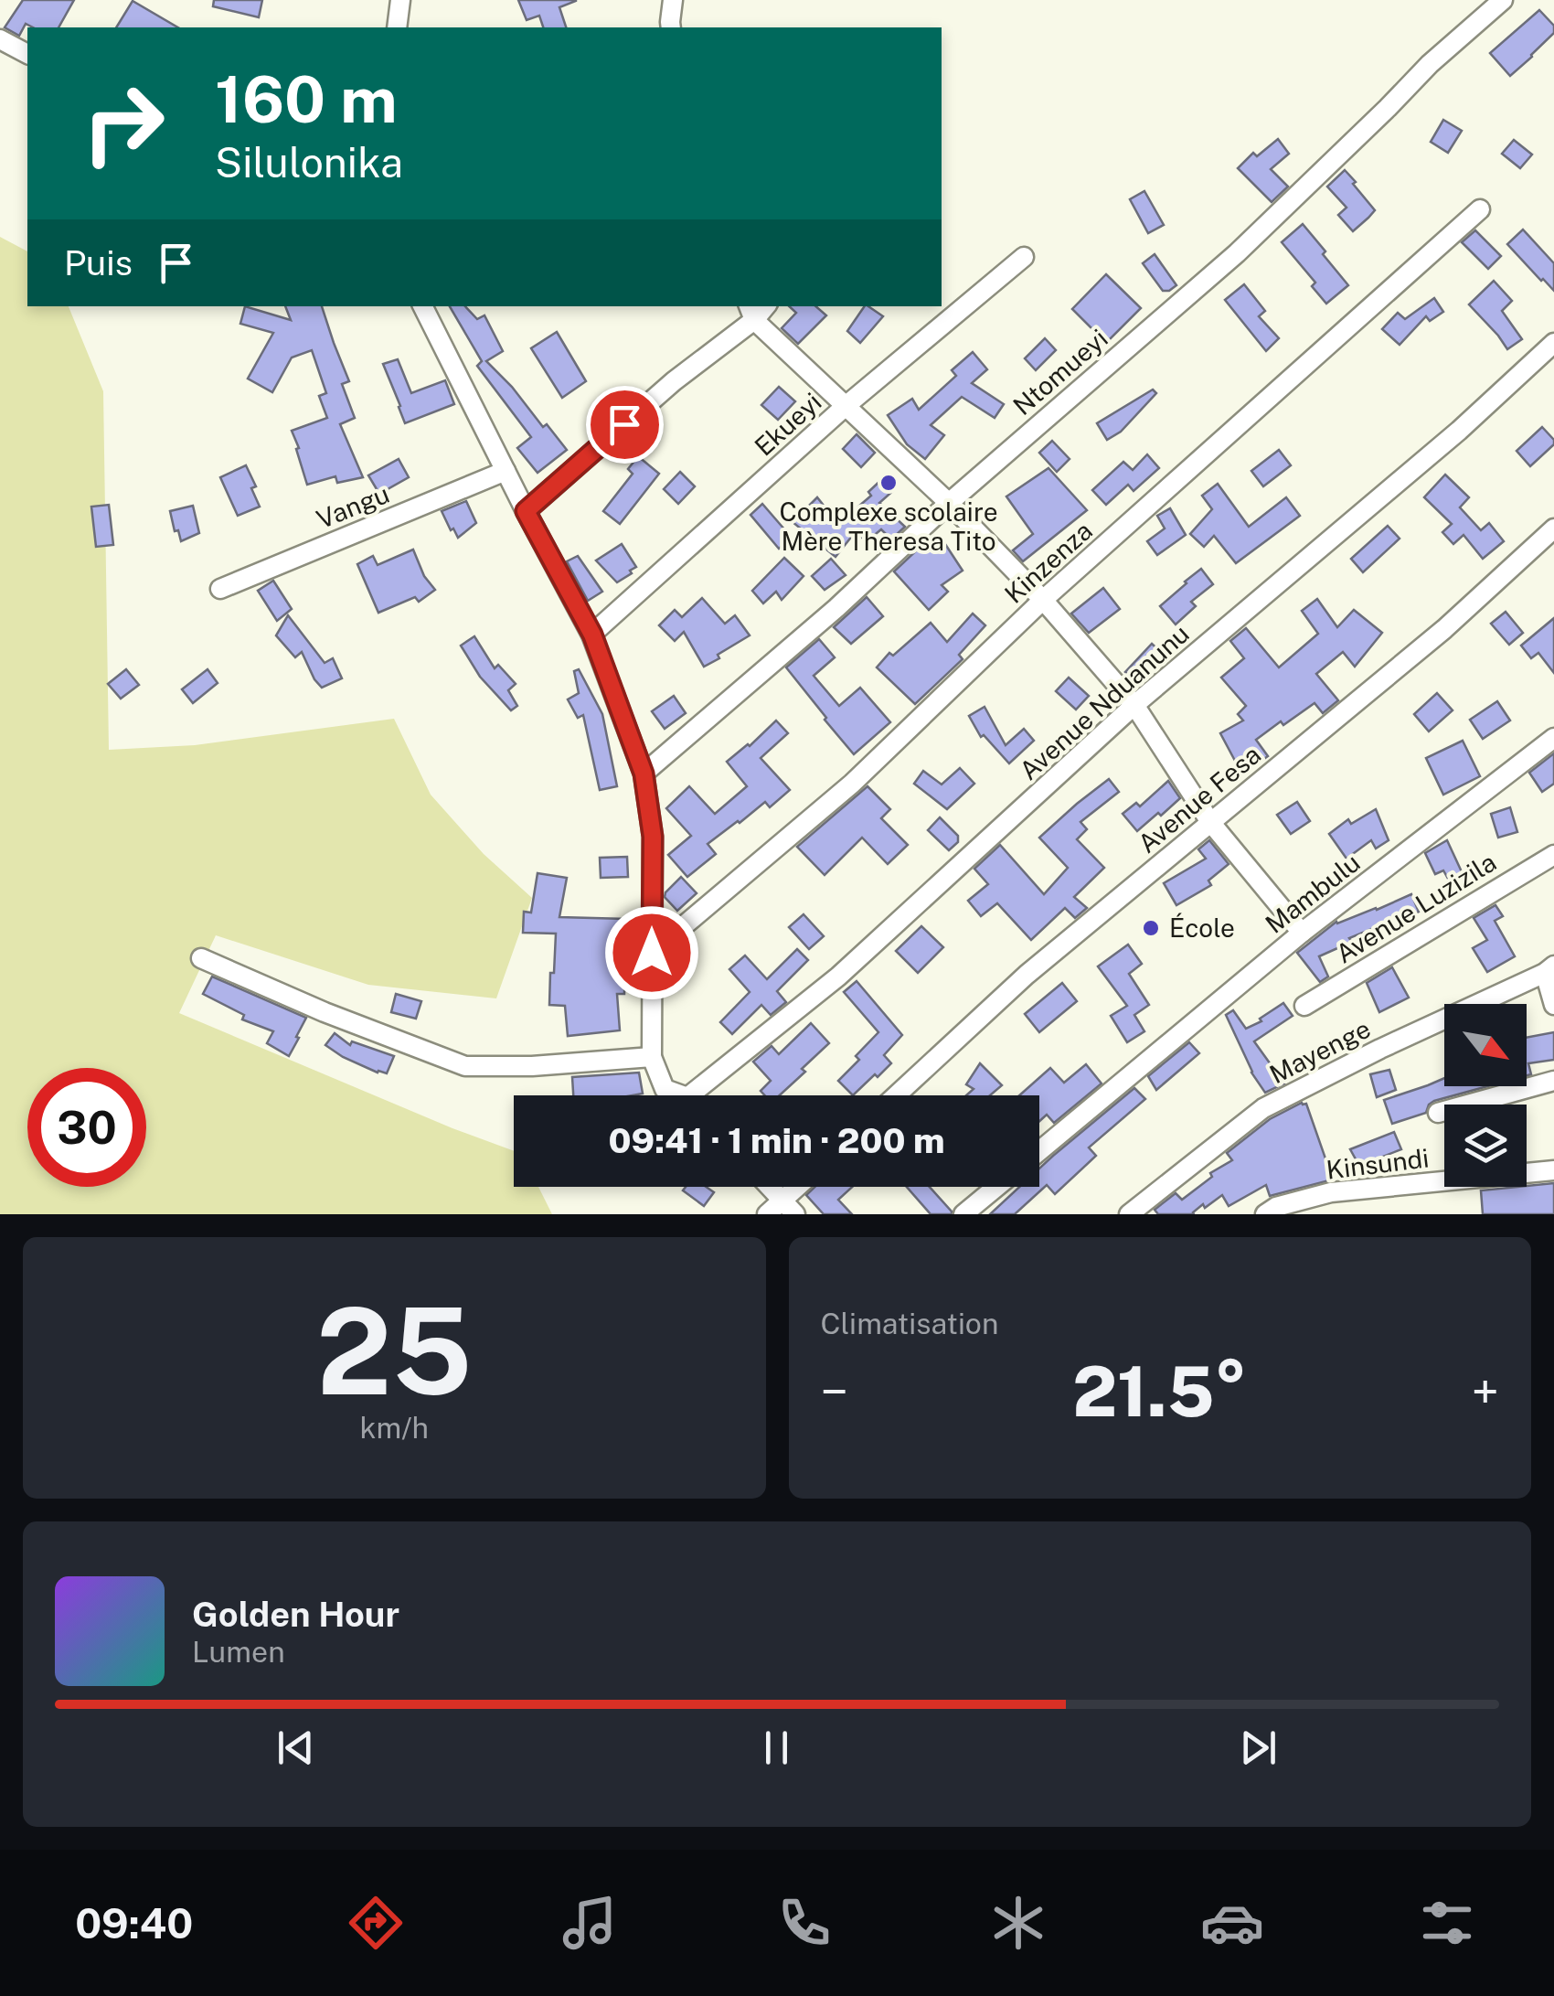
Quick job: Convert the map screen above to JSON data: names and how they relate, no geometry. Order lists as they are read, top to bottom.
{
  "streets": {
    "street": [
      "Ntomueyi",
      "Ekueyi",
      "Vangu",
      "Kinzenza",
      "Avenue Nduanunu",
      "Avenue Fesa",
      "Mambulu",
      "Avenue Luzizila",
      "Mayenge",
      "Kinsundi"
    ]
  },
  "places": ["Complexe scolaire Mère Theresa Tito", "École"],
  "north": "bottom right",
  "page": {
    "turn": ["160 m", "Silulonika"],
    "then": "Puis",
    "limit": "30",
    "trip": "09:41 · 1 min · 200 m",
    "tile": [
      ["25", "km/h"],
      "Climatisation"
    ],
    "heat": ["−", "21.5°", "+"],
    "song": ["Golden Hour", "Lumen"],
    "tabs": "09:40"
  }
}
